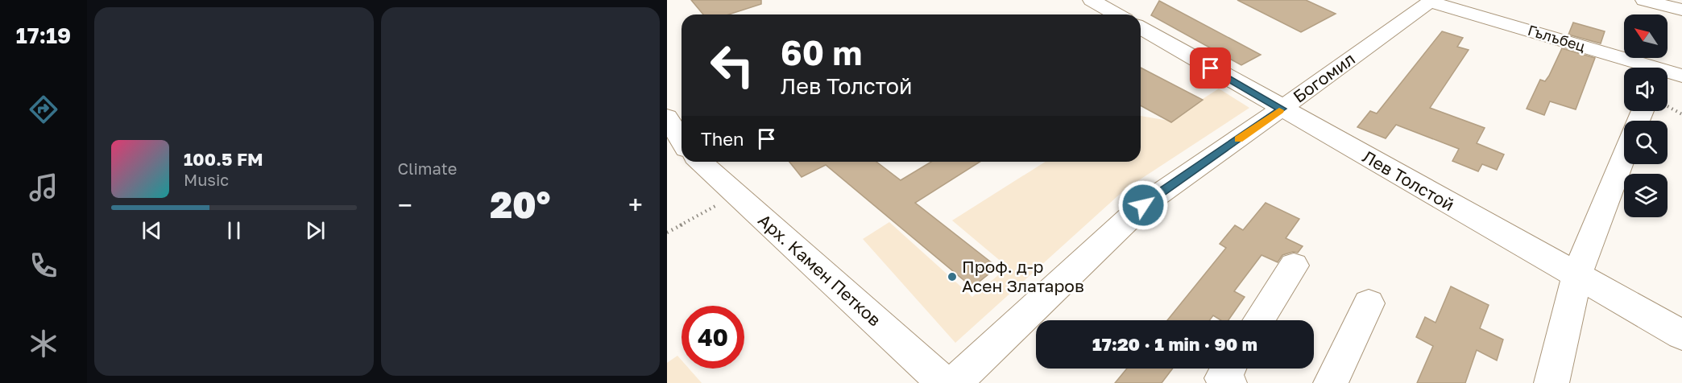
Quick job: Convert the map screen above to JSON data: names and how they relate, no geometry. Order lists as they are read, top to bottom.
{
  "streets": {
    "street": [
      "Гълъбец",
      "Богомил",
      "Лев Толстой",
      "Арх. Камен Петков"
    ]
  },
  "crossings": [
    ["Гълъбец", "Богомил"],
    ["Богомил", "Лев Толстой"]
  ],
  "places": ["Проф. д-р Асен Златаров"],
  "north": "top left",
  "page": {
    "tabs": "17:19",
    "tile": "Climate",
    "turn": ["60 m", "Лев Толстой"],
    "then": "Then",
    "song": ["100.5 FM", "Music"],
    "heat": ["−", "20°", "+"],
    "limit": "40",
    "trip": "17:20 · 1 min · 90 m"
  }
}
